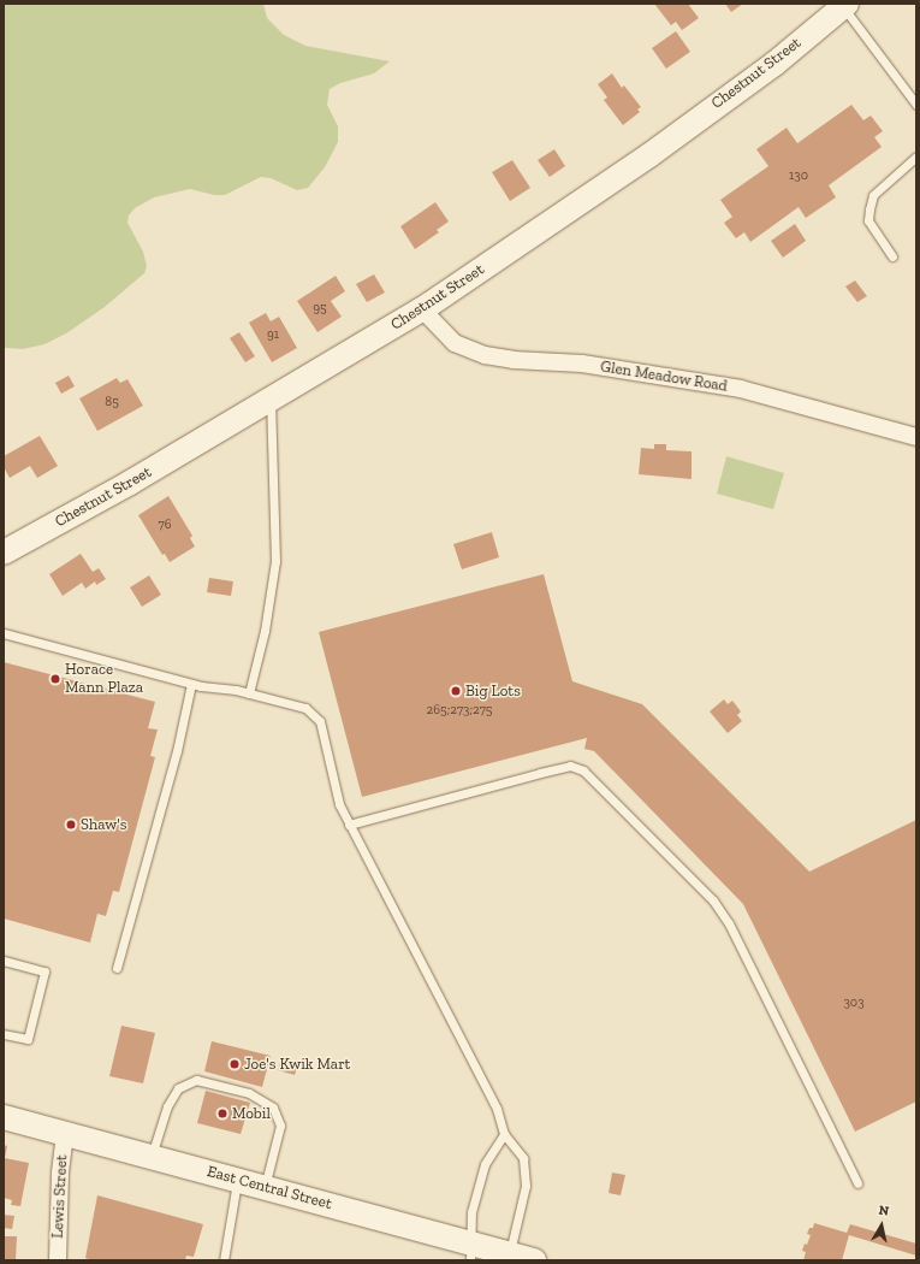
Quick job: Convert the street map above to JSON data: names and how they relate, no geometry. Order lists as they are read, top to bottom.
{
  "streets": {
    "main road": ["Chestnut Street", "East Central Street"],
    "street": ["Glen Meadow Road", "Lewis Street"]
  },
  "crossings": [
    ["Chestnut Street", "Glen Meadow Road"],
    ["East Central Street", "Lewis Street"]
  ],
  "places": [
    "Horace Mann Plaza",
    "Big Lots",
    "Shaw's",
    "Joe's Kwik Mart",
    "Mobil"
  ],
  "house_numbers": [
    "130",
    "95",
    "91",
    "85",
    "76",
    "265;273;275",
    "303"
  ],
  "north": "top"
}
